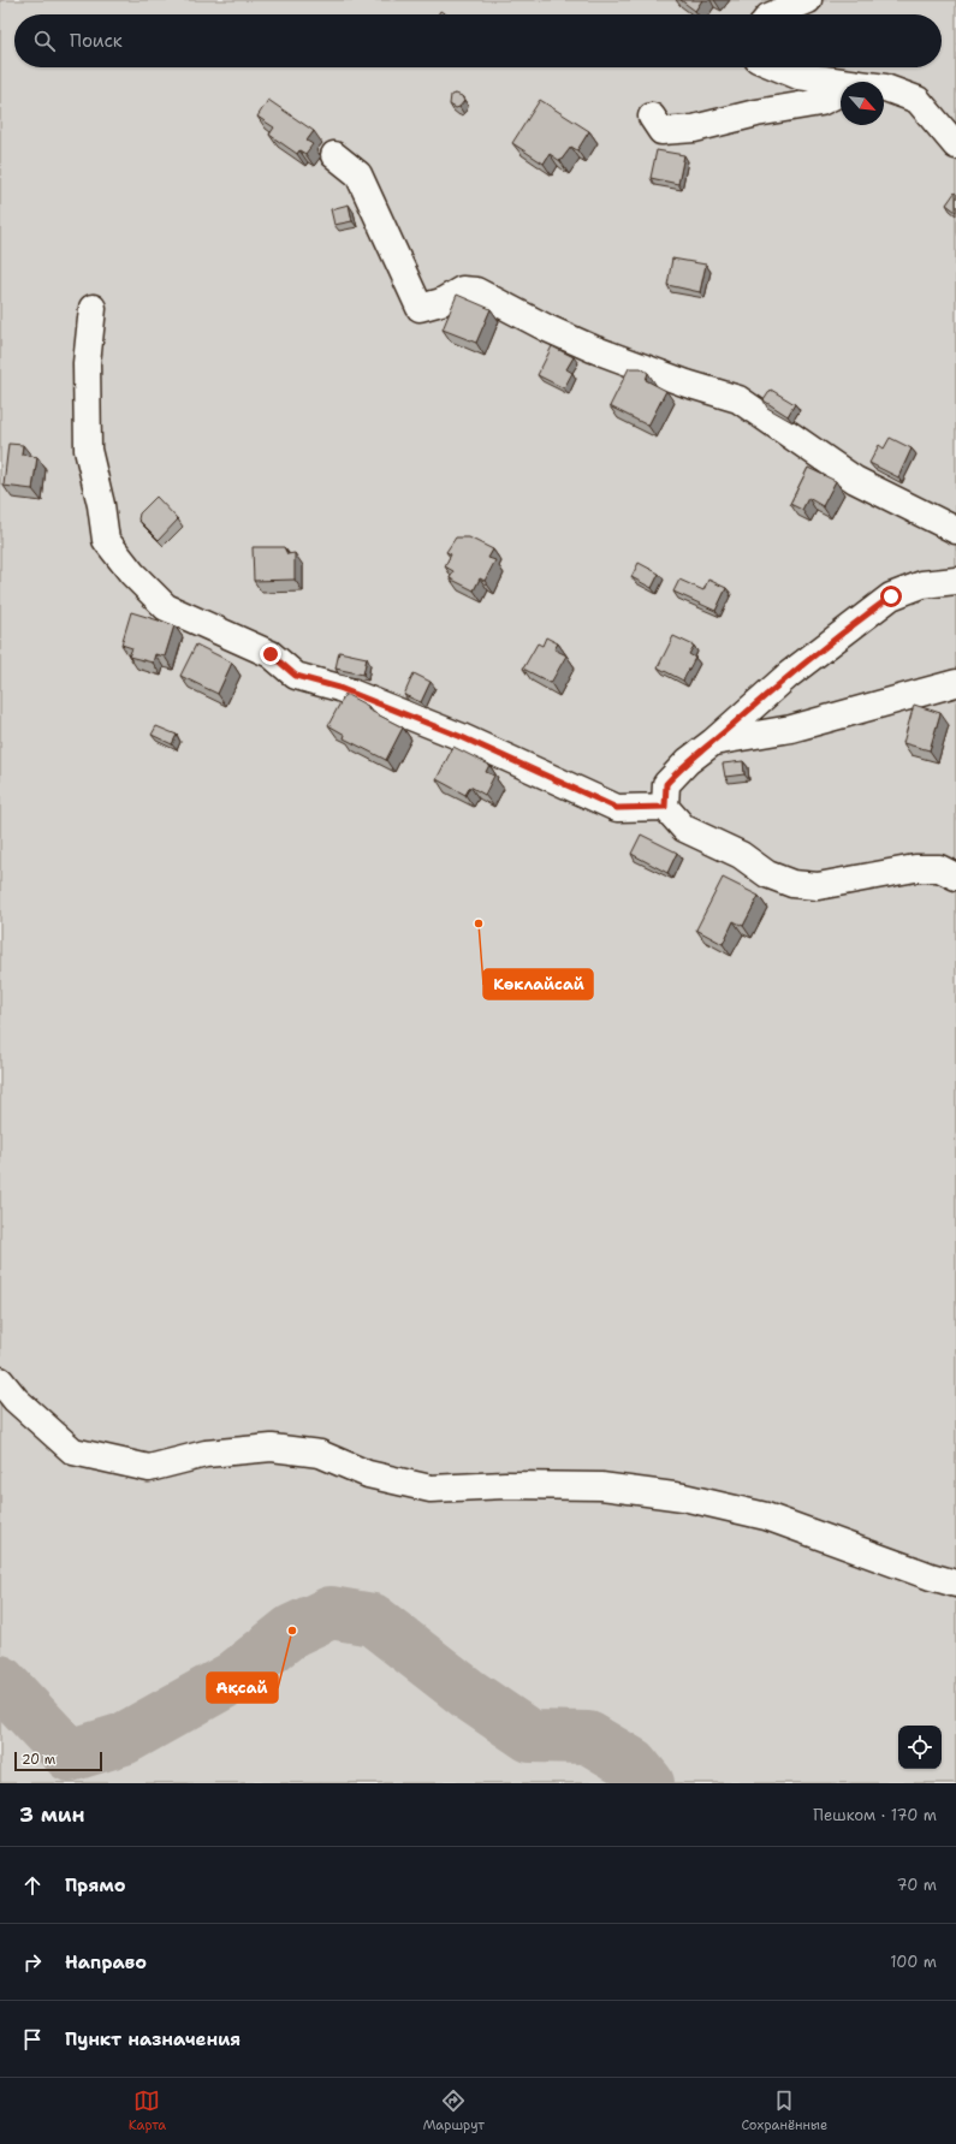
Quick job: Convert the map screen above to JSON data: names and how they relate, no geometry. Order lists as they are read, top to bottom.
{
  "places": ["Көклайсай", "Ақсай"],
  "scale_bar": "20 m",
  "north": "bottom right",
  "page": {
    "search": "Поиск",
    "scale": "20 m",
    "heading": ["3 мин", "Пешком · 170 m"],
    "list": [
      ["Прямо", "70 m"],
      ["Направо", "100 m"],
      "Пункт назначения"
    ],
    "nav": ["Карта", "Маршрут", "Сохранённые"]
  }
}
